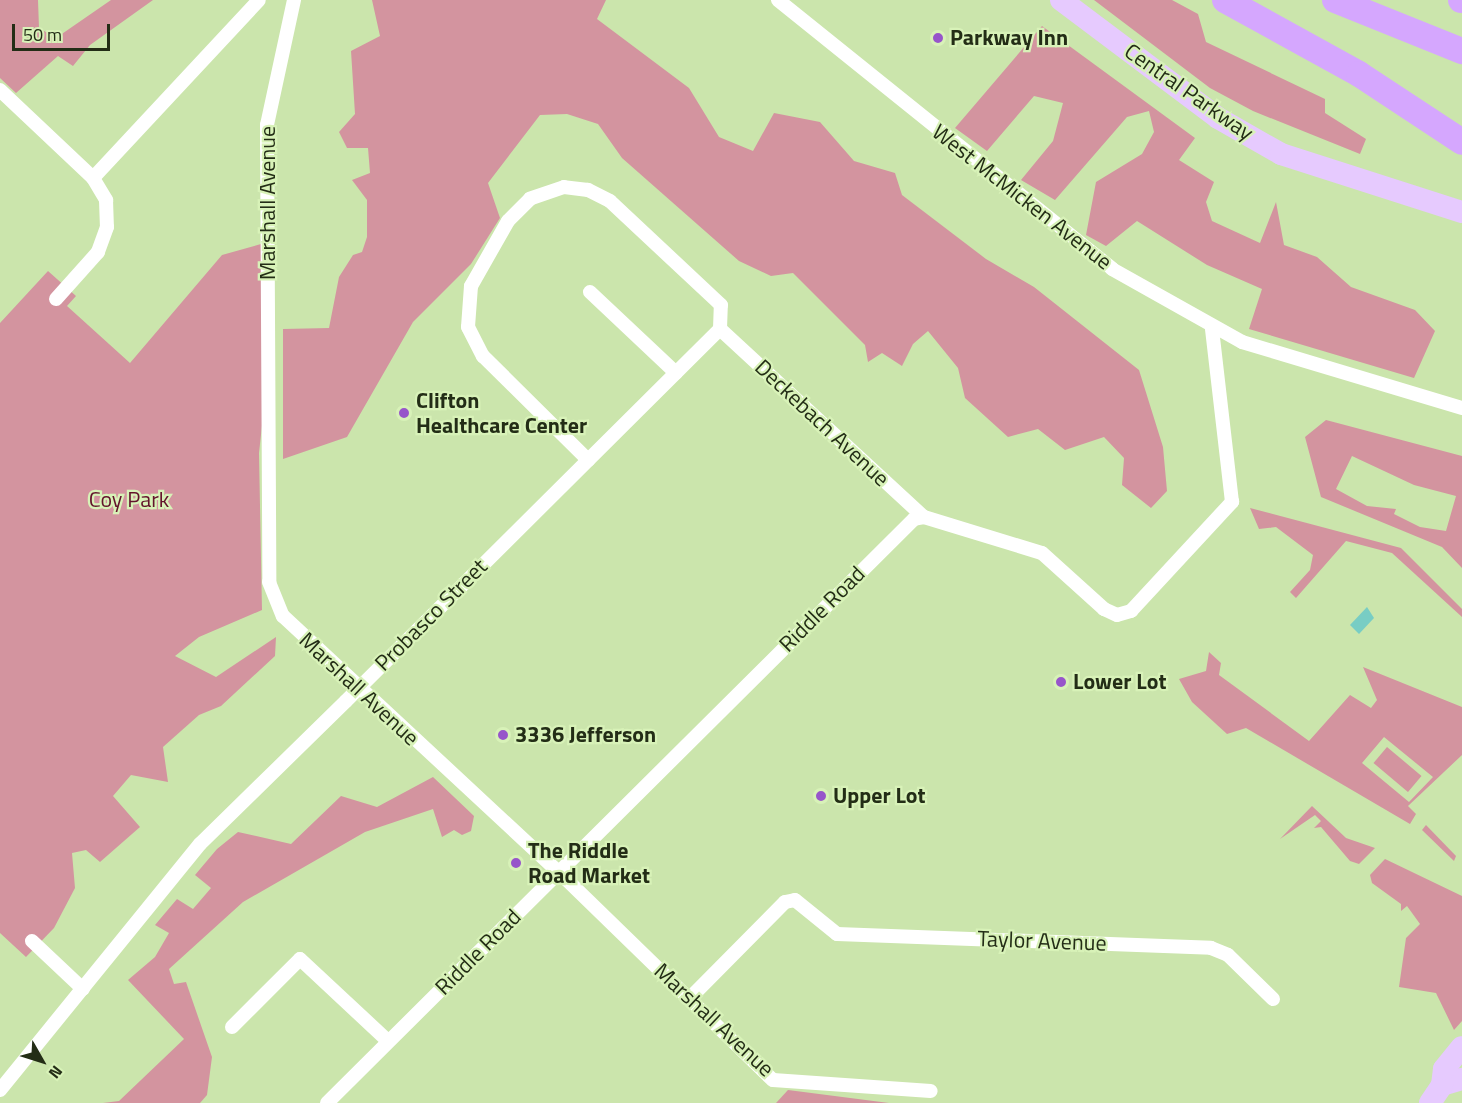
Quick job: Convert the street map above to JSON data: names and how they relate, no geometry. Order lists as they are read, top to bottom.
{
  "streets": {
    "main road": ["Central Parkway"],
    "street": [
      "West McMicken Avenue",
      "Marshall Avenue",
      "Deckebach Avenue",
      "Riddle Road",
      "Probasco Street",
      "Taylor Avenue"
    ]
  },
  "crossings": [
    ["Marshall Avenue", "Riddle Road"],
    ["Marshall Avenue", "Probasco Street"],
    ["Marshall Avenue", "Taylor Avenue"],
    ["Deckebach Avenue", "Riddle Road"],
    ["Deckebach Avenue", "Probasco Street"]
  ],
  "parks": ["Coy Park"],
  "places": [
    "Parkway Inn",
    "Clifton Healthcare Center",
    "Lower Lot",
    "3336 Jefferson",
    "Upper Lot",
    "The Riddle Road Market"
  ],
  "scale_bar": "50 m",
  "north": "bottom right"
}
